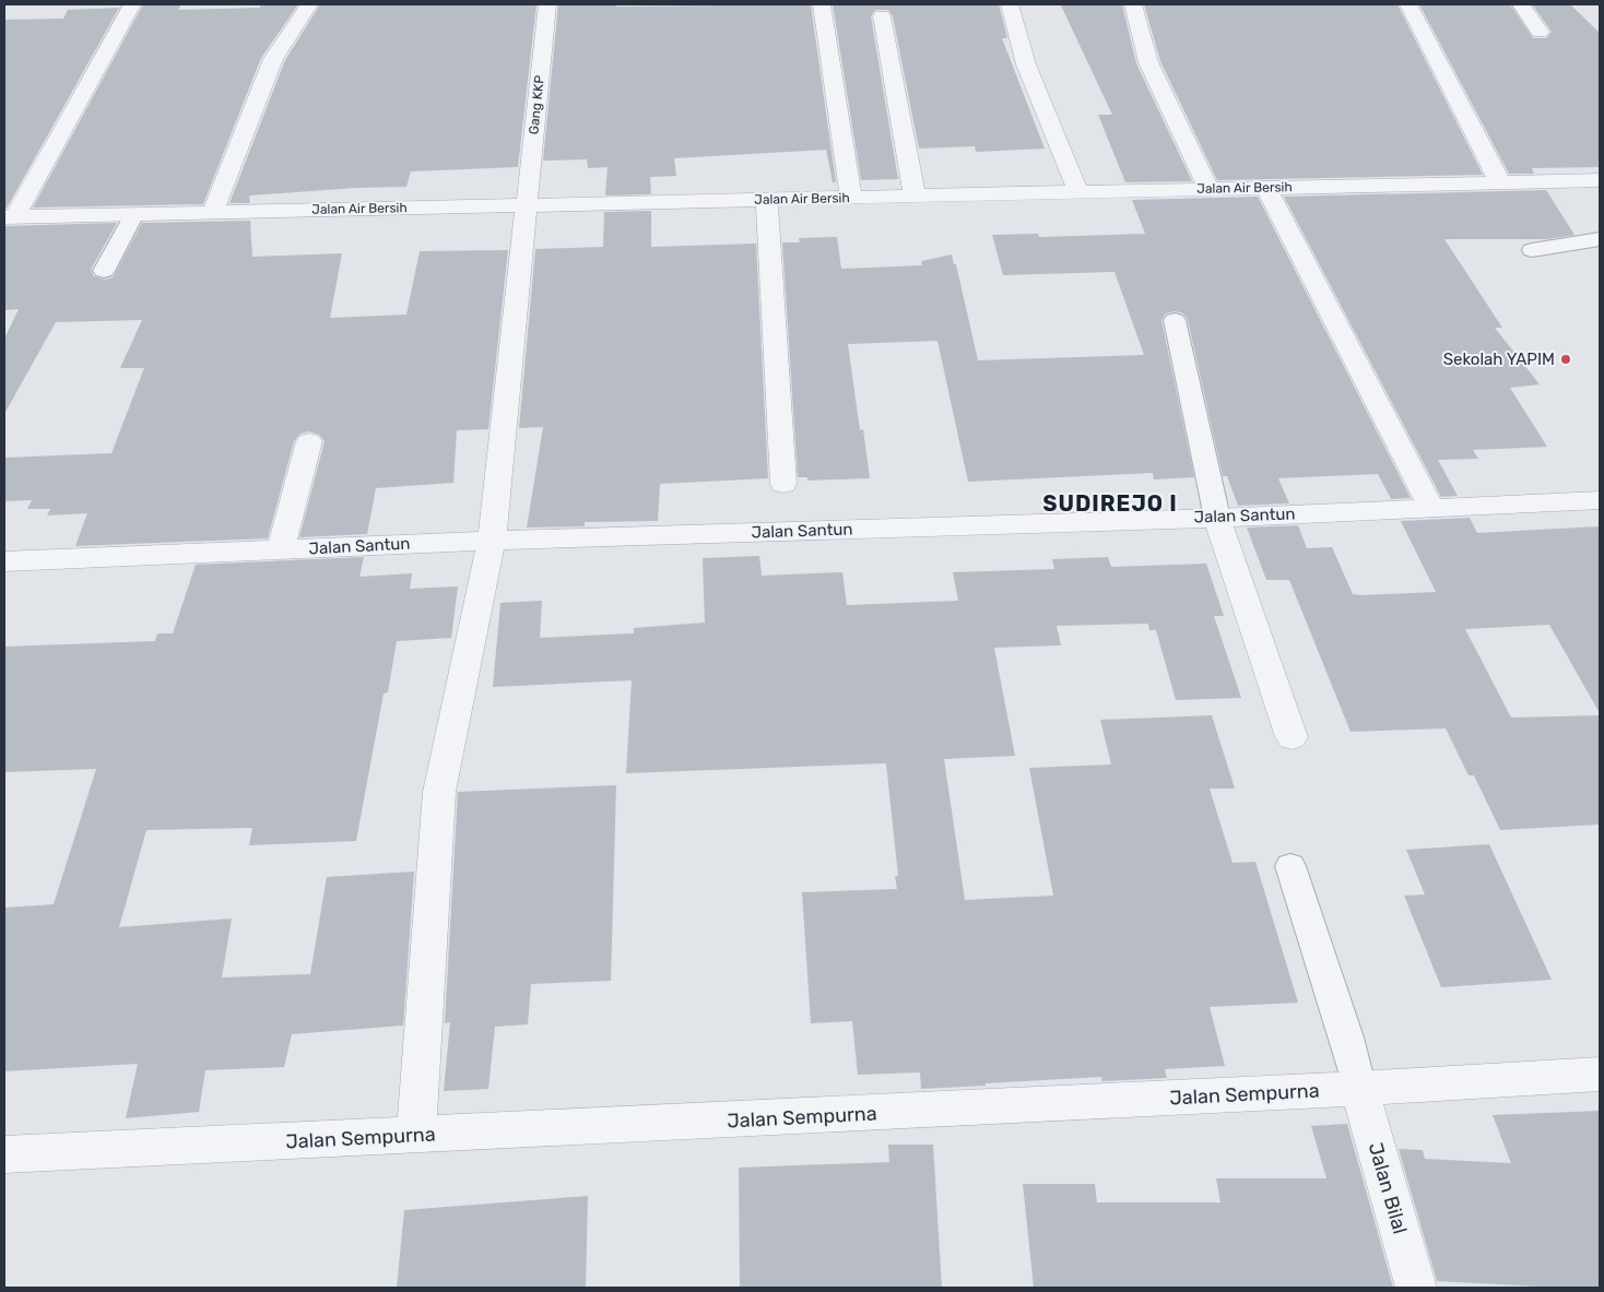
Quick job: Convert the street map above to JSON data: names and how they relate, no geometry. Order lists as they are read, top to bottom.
{
  "streets": {
    "street": [
      "Gang KKP",
      "Jalan Air Bersih",
      "Jalan Santun",
      "Jalan Sempurna",
      "Jalan Bilal"
    ]
  },
  "crossings": [
    ["Gang KKP", "Jalan Air Bersih"],
    ["Gang KKP", "Jalan Santun"],
    ["Gang KKP", "Jalan Sempurna"],
    ["Jalan Sempurna", "Jalan Bilal"]
  ],
  "districts": ["SUDIREJO I"],
  "places": ["Sekolah YAPIM"]
}
